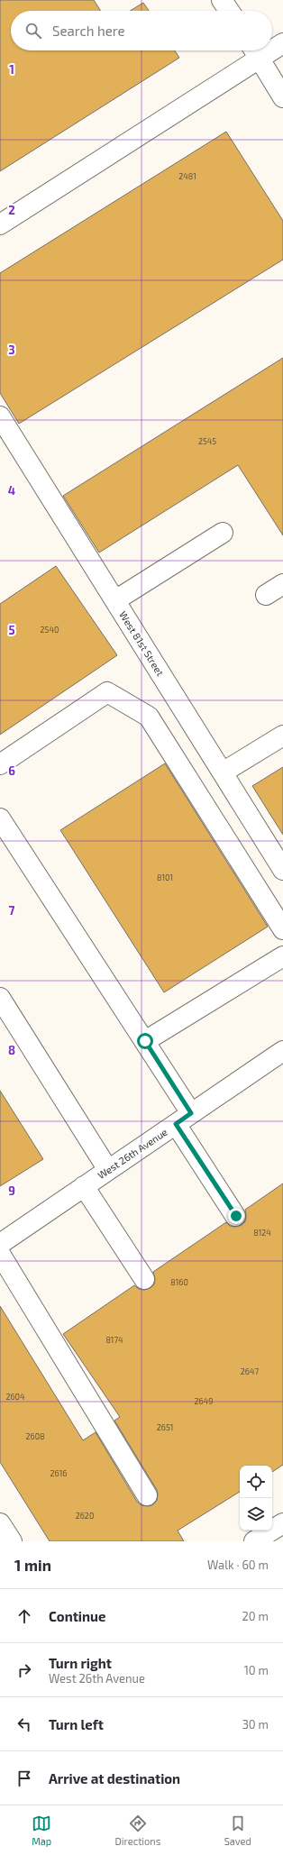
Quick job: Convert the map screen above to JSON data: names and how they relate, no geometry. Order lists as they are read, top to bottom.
{
  "streets": {
    "street": ["West 81st Street", "West 26th Avenue"]
  },
  "house_numbers": [
    "2481",
    "2545",
    "2540",
    "8101",
    "8124",
    "8160",
    "8174",
    "2647",
    "2604",
    "2649",
    "2651",
    "2608",
    "2616",
    "2620"
  ],
  "page": {
    "search": "Search here",
    "heading": ["1 min", "Walk · 60 m"],
    "list": [
      ["Continue", "20 m"],
      ["Turn right", "West 26th Avenue", "10 m"],
      ["Turn left", "30 m"],
      "Arrive at destination"
    ],
    "nav": ["Map", "Directions", "Saved"]
  },
  "grid": {
    "rows": [
      "1",
      "2",
      "3",
      "4",
      "5",
      "6",
      "7",
      "8",
      "9"
    ]
  }
}
